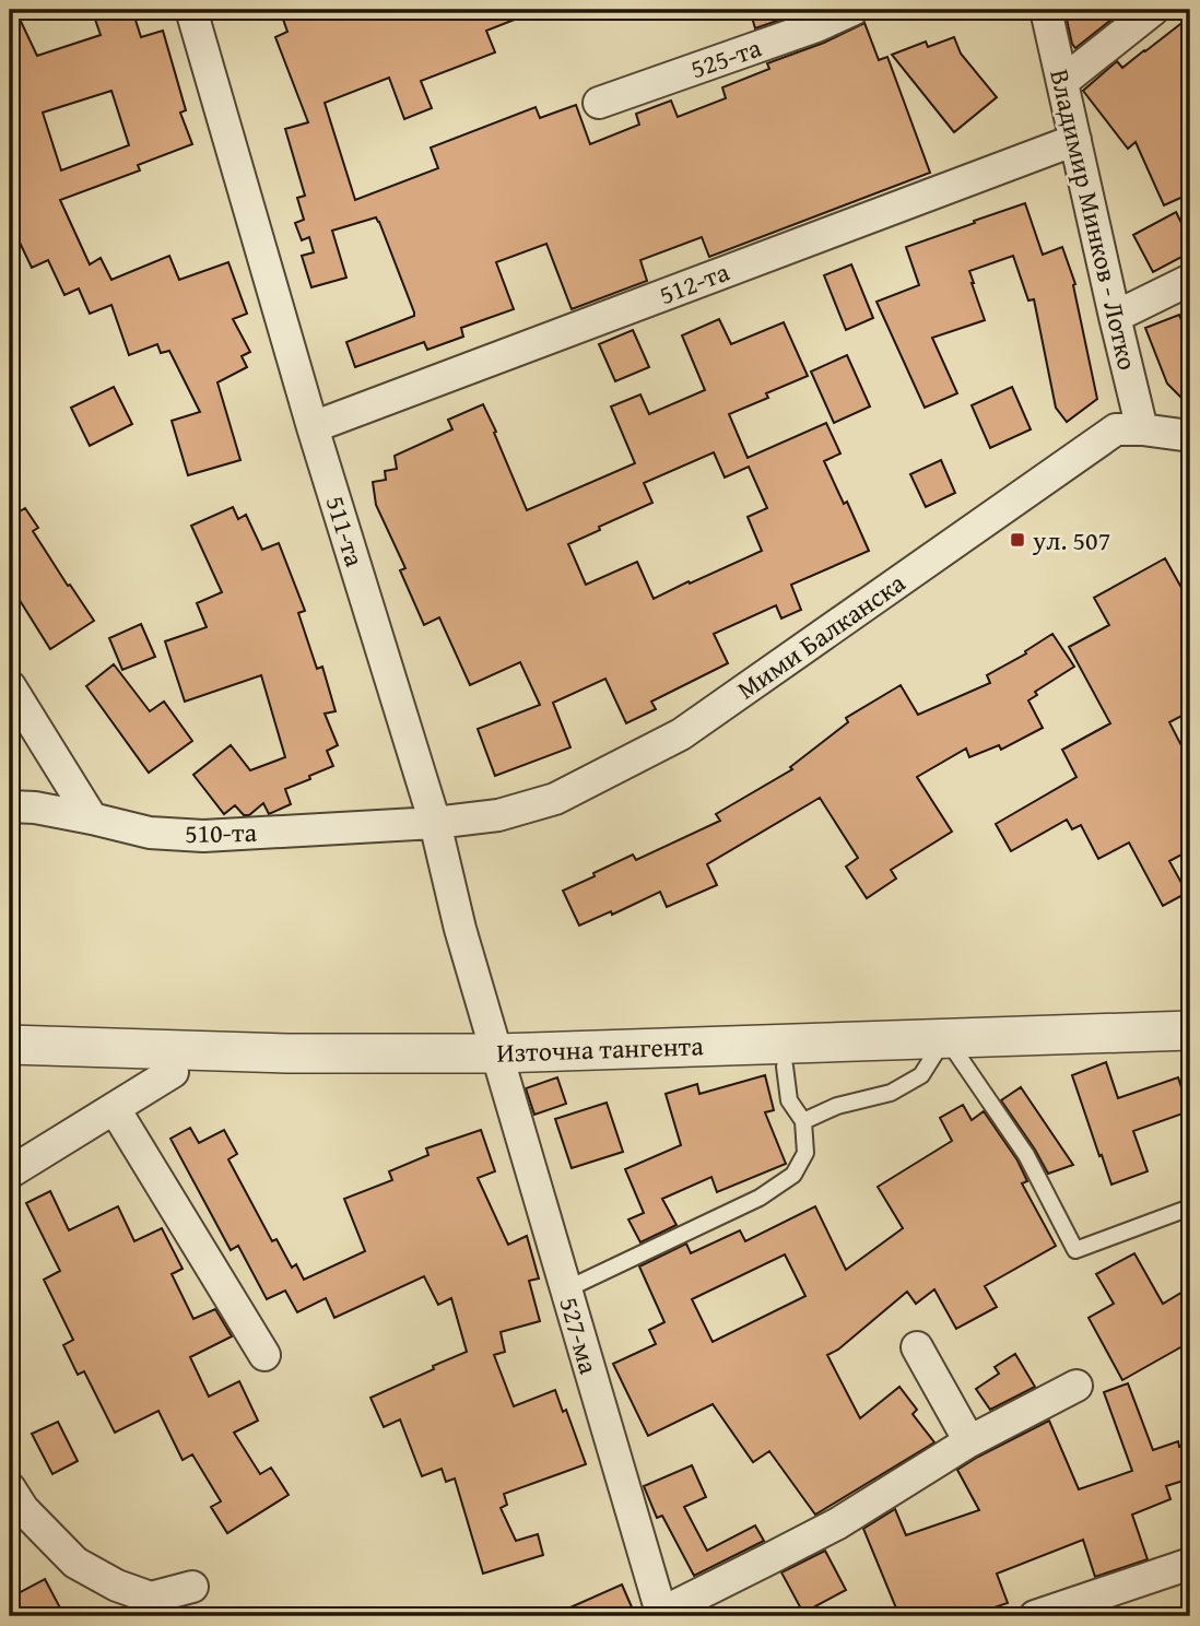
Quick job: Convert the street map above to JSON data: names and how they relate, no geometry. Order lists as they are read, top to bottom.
{
  "streets": {
    "street": [
      "525-та",
      "Владимир Минков - Лотко",
      "512-та",
      "511-та",
      "Мими Балканска",
      "510-та",
      "Източна тангента",
      "527-ма"
    ]
  },
  "crossings": [
    ["Владимир Минков - Лотко", "512-та"],
    ["Владимир Минков - Лотко", "Мими Балканска"],
    ["512-та", "511-та"],
    ["511-та", "Мими Балканска"],
    ["511-та", "510-та"],
    ["511-та", "Източна тангента"],
    ["511-та", "527-ма"],
    ["Мими Балканска", "510-та"],
    ["Източна тангента", "527-ма"]
  ],
  "places": {
    "transit": ["ул. 507"]
  }
}
